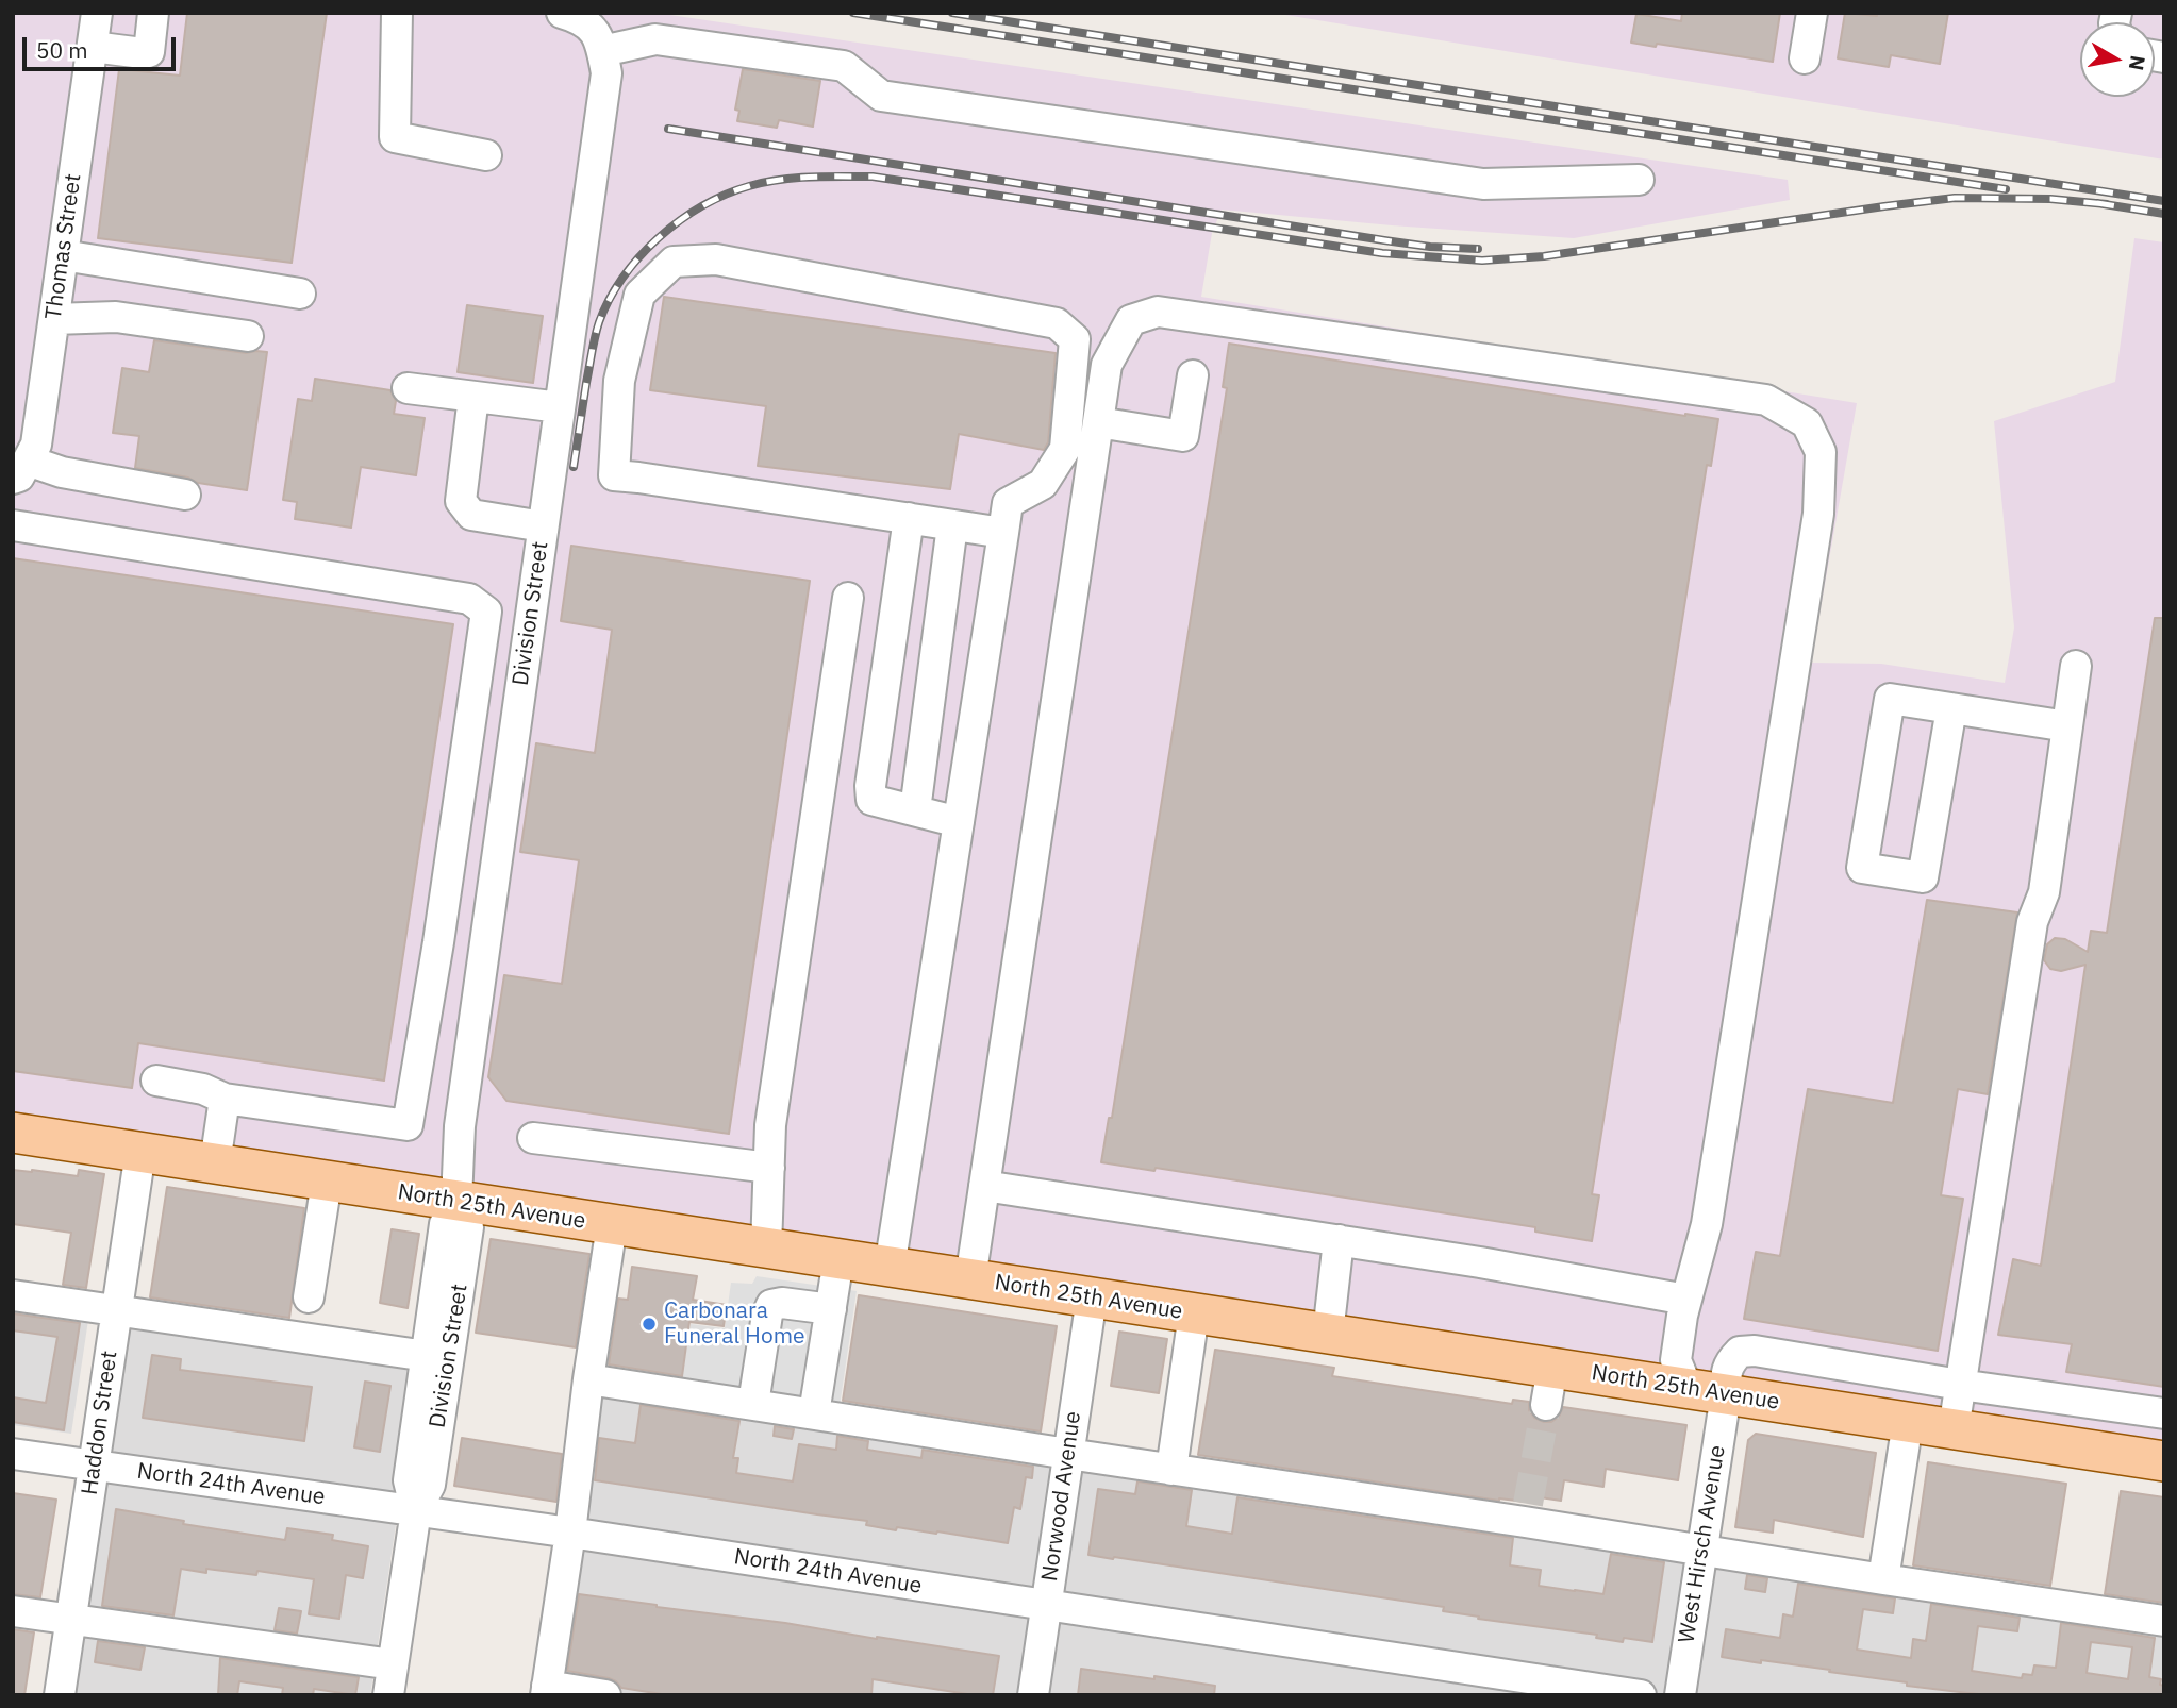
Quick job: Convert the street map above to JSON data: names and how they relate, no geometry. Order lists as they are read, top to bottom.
{
  "streets": {
    "main road": ["North 25th Avenue"],
    "street": [
      "Thomas Street",
      "Division Street",
      "Haddon Street",
      "North 24th Avenue",
      "Norwood Avenue",
      "West Hirsch Avenue"
    ]
  },
  "crossings": [
    ["Division Street", "North 25th Avenue"],
    ["Division Street", "North 24th Avenue"],
    ["North 25th Avenue", "Haddon Street"],
    ["North 25th Avenue", "Norwood Avenue"],
    ["North 25th Avenue", "West Hirsch Avenue"],
    ["Haddon Street", "North 24th Avenue"],
    ["North 24th Avenue", "Norwood Avenue"]
  ],
  "places": ["Carbonara Funeral Home"],
  "scale_bar": "50 m",
  "north": "right"
}
